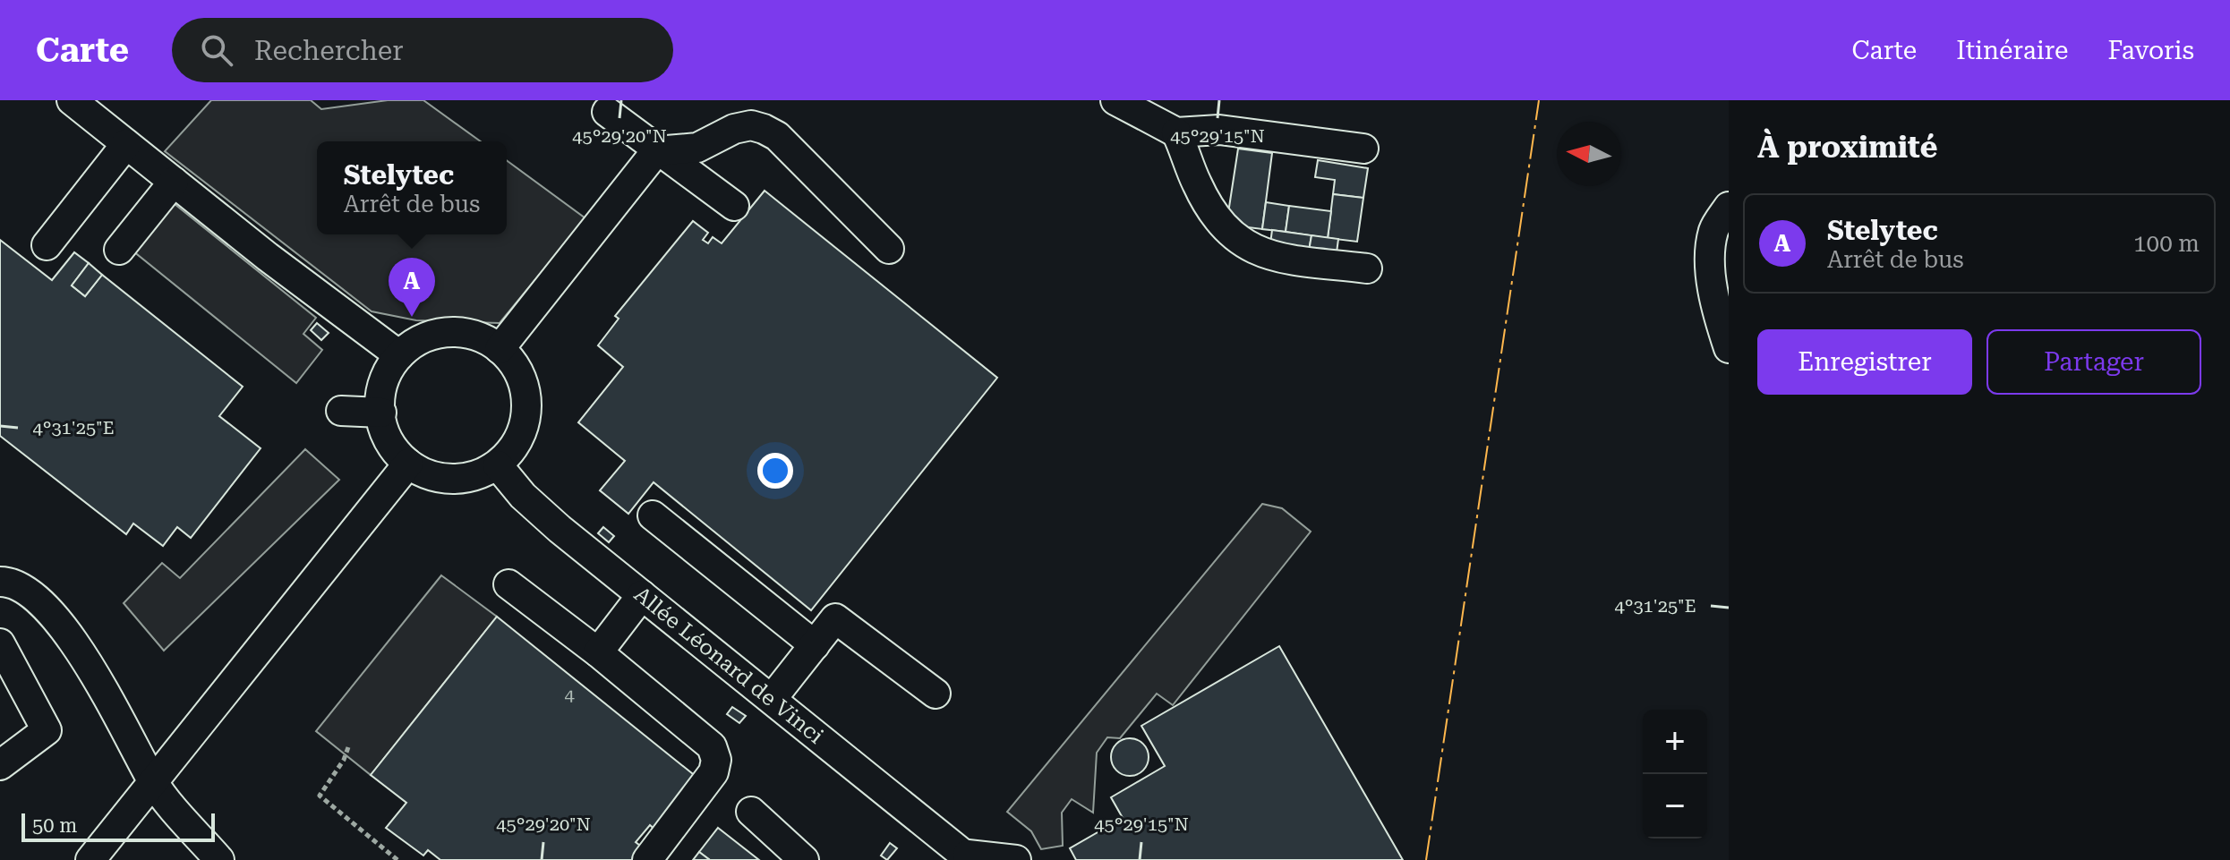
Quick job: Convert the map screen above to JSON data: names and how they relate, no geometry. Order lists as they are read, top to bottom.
{
  "streets": {
    "street": ["Allée Léonard de Vinci"]
  },
  "house_numbers": ["4"],
  "scale_bar": "50 m",
  "north": "left",
  "page": {
    "header": "Carte",
    "search": "Rechercher",
    "nav": ["Carte", "Itinéraire", "Favoris"],
    "heading": "À proximité",
    "popup": ["Stelytec", "Arrêt de bus"],
    "list": [
      {
        "mark": "A",
        "name": "Stelytec",
        "note": "Arrêt de bus",
        "value": "100 m"
      }
    ],
    "pins": "A",
    "buttons": ["Enregistrer", "Partager"],
    "map_buttons": ["+", "−"],
    "scale": "50 m"
  },
  "coordinates": ["45°29'20\"N", "45°29'15\"N", "4°31'25\"E"]
}
